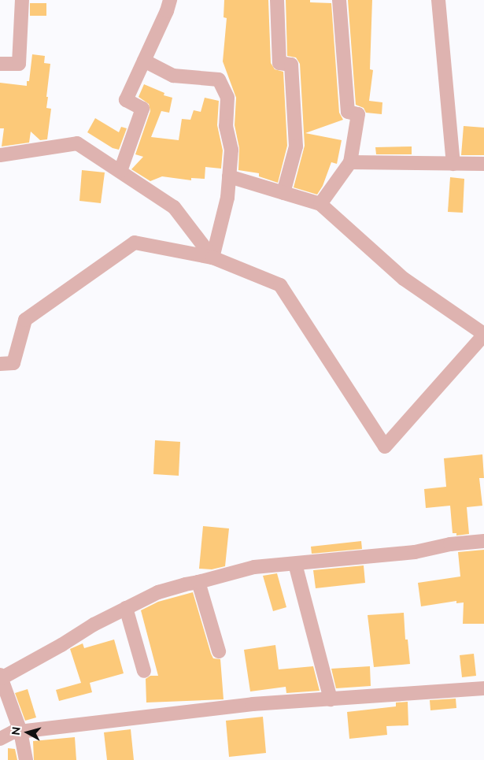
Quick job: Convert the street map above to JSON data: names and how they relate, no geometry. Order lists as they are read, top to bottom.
{
  "north": "left"
}
